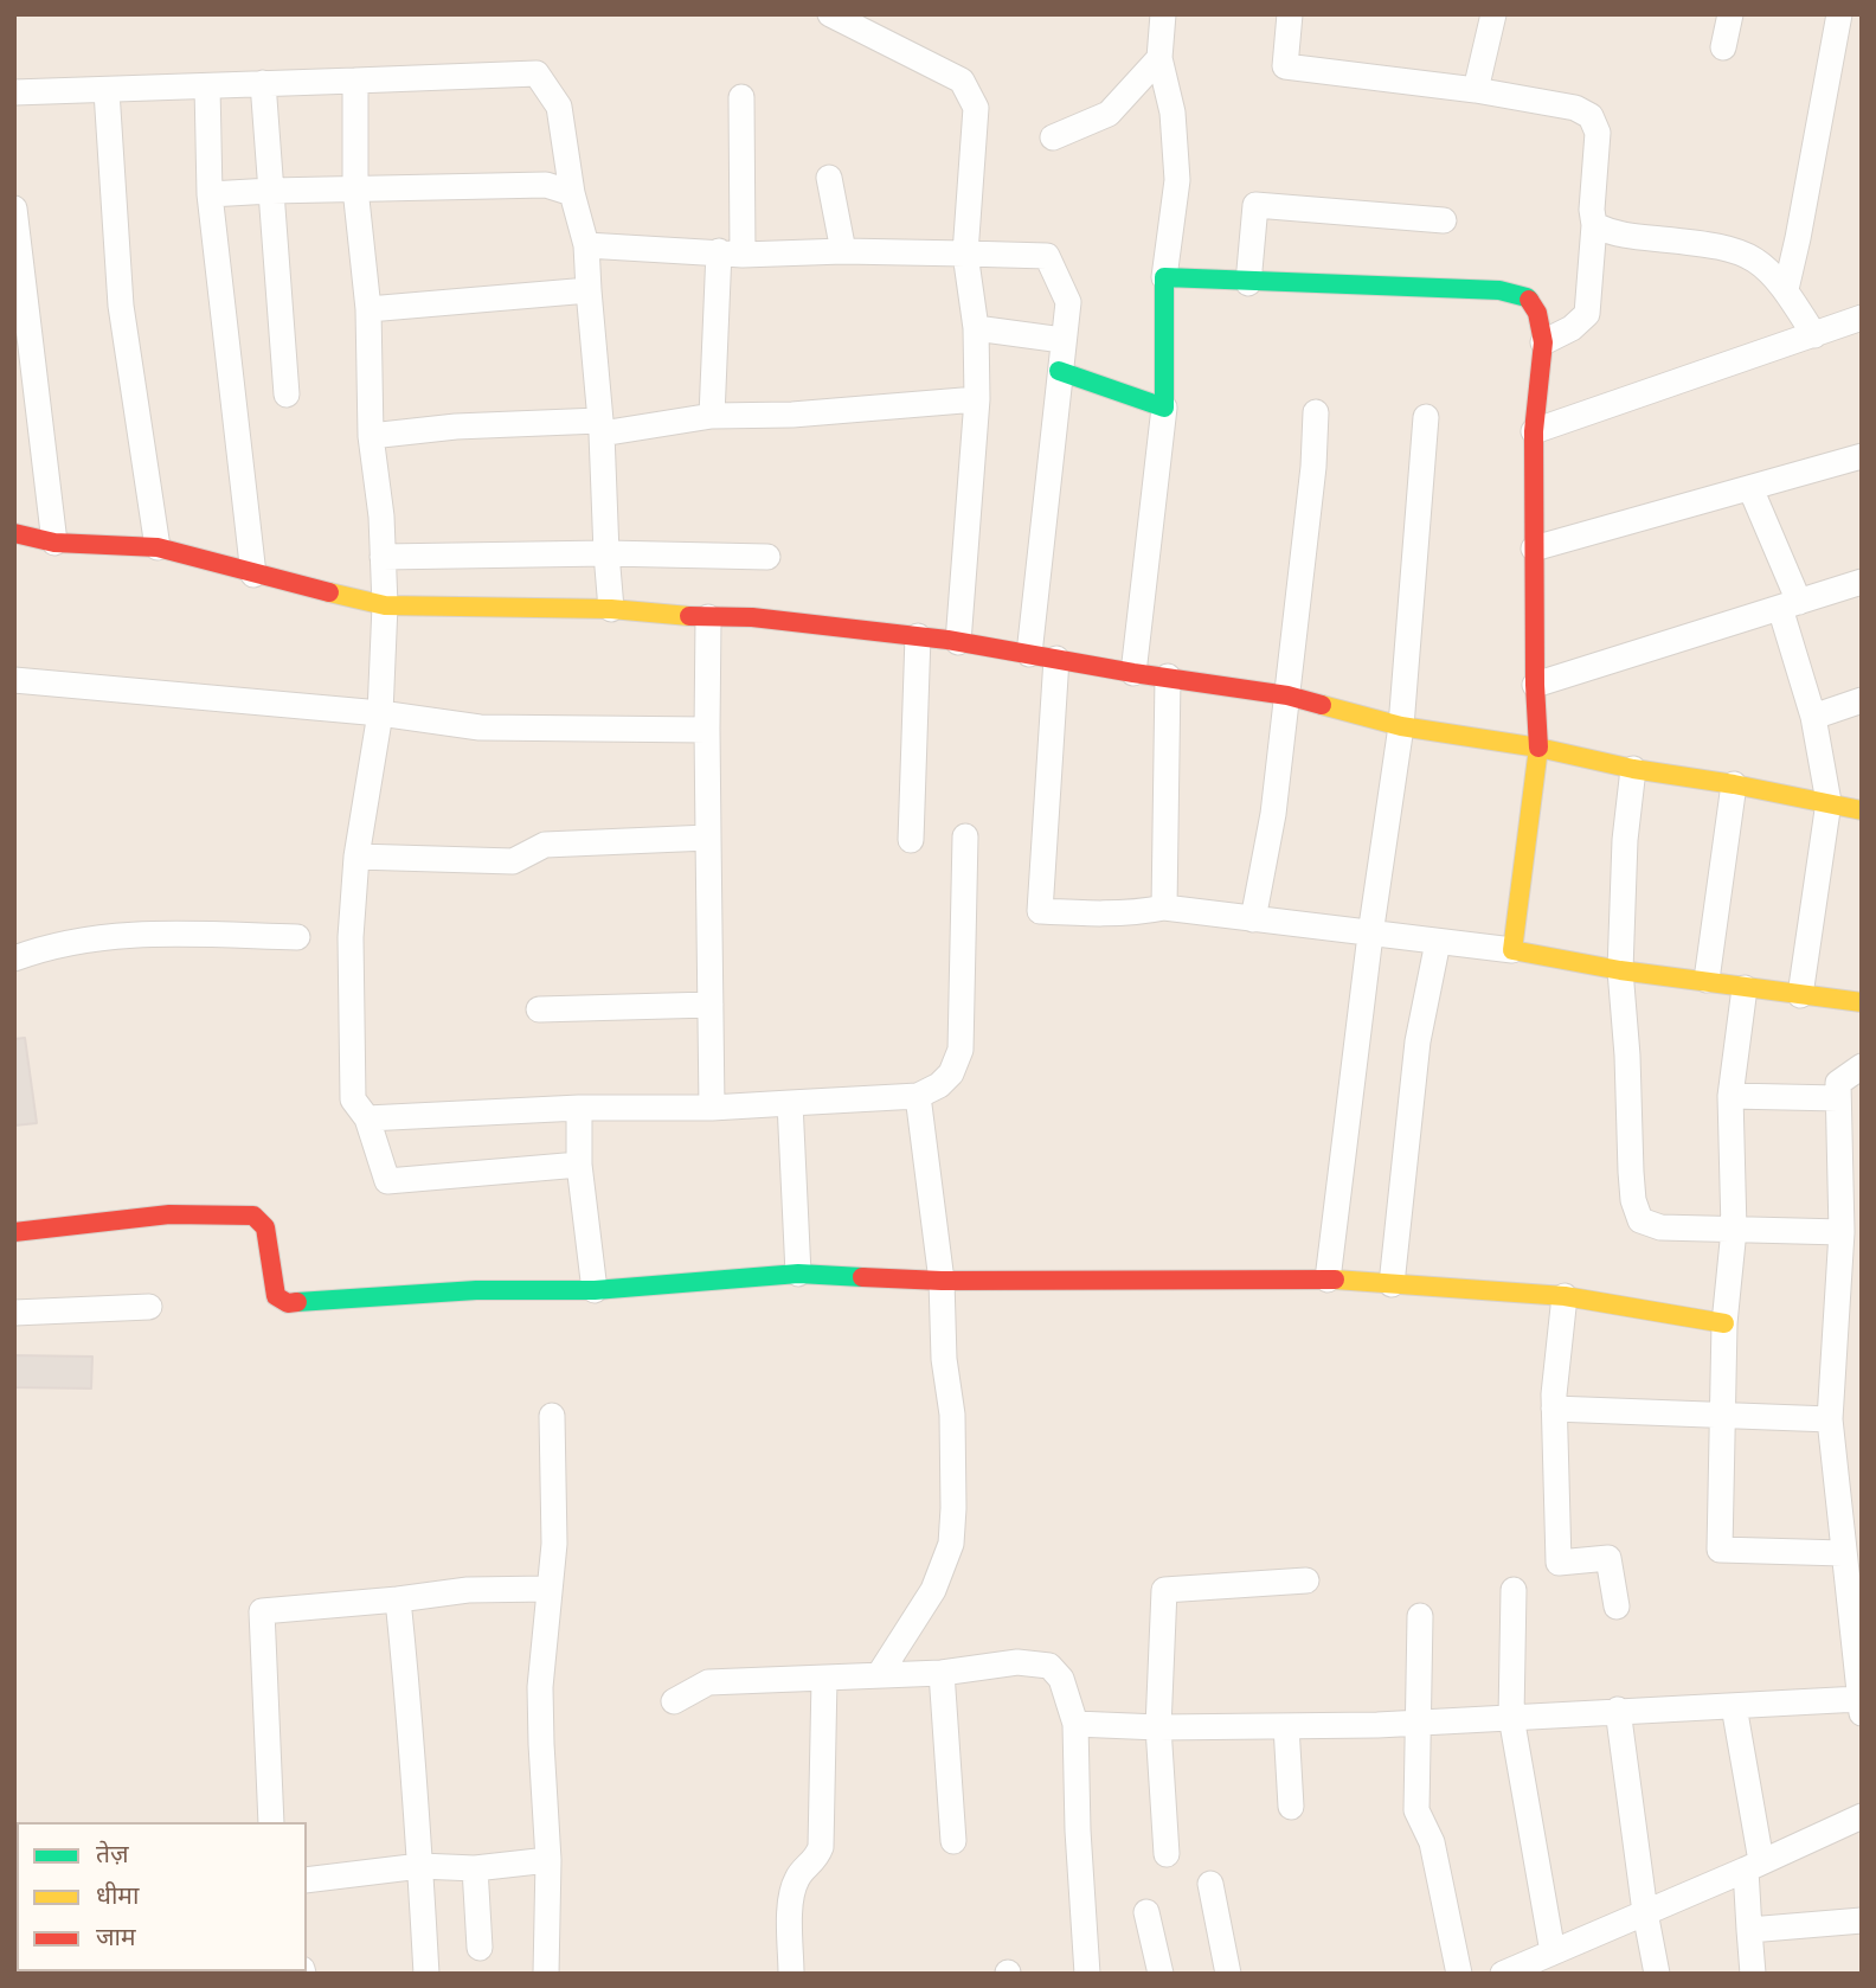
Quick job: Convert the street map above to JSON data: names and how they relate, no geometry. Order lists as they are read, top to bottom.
{
  "legend": ["तेज़", "धीमा", "जाम"]
}
